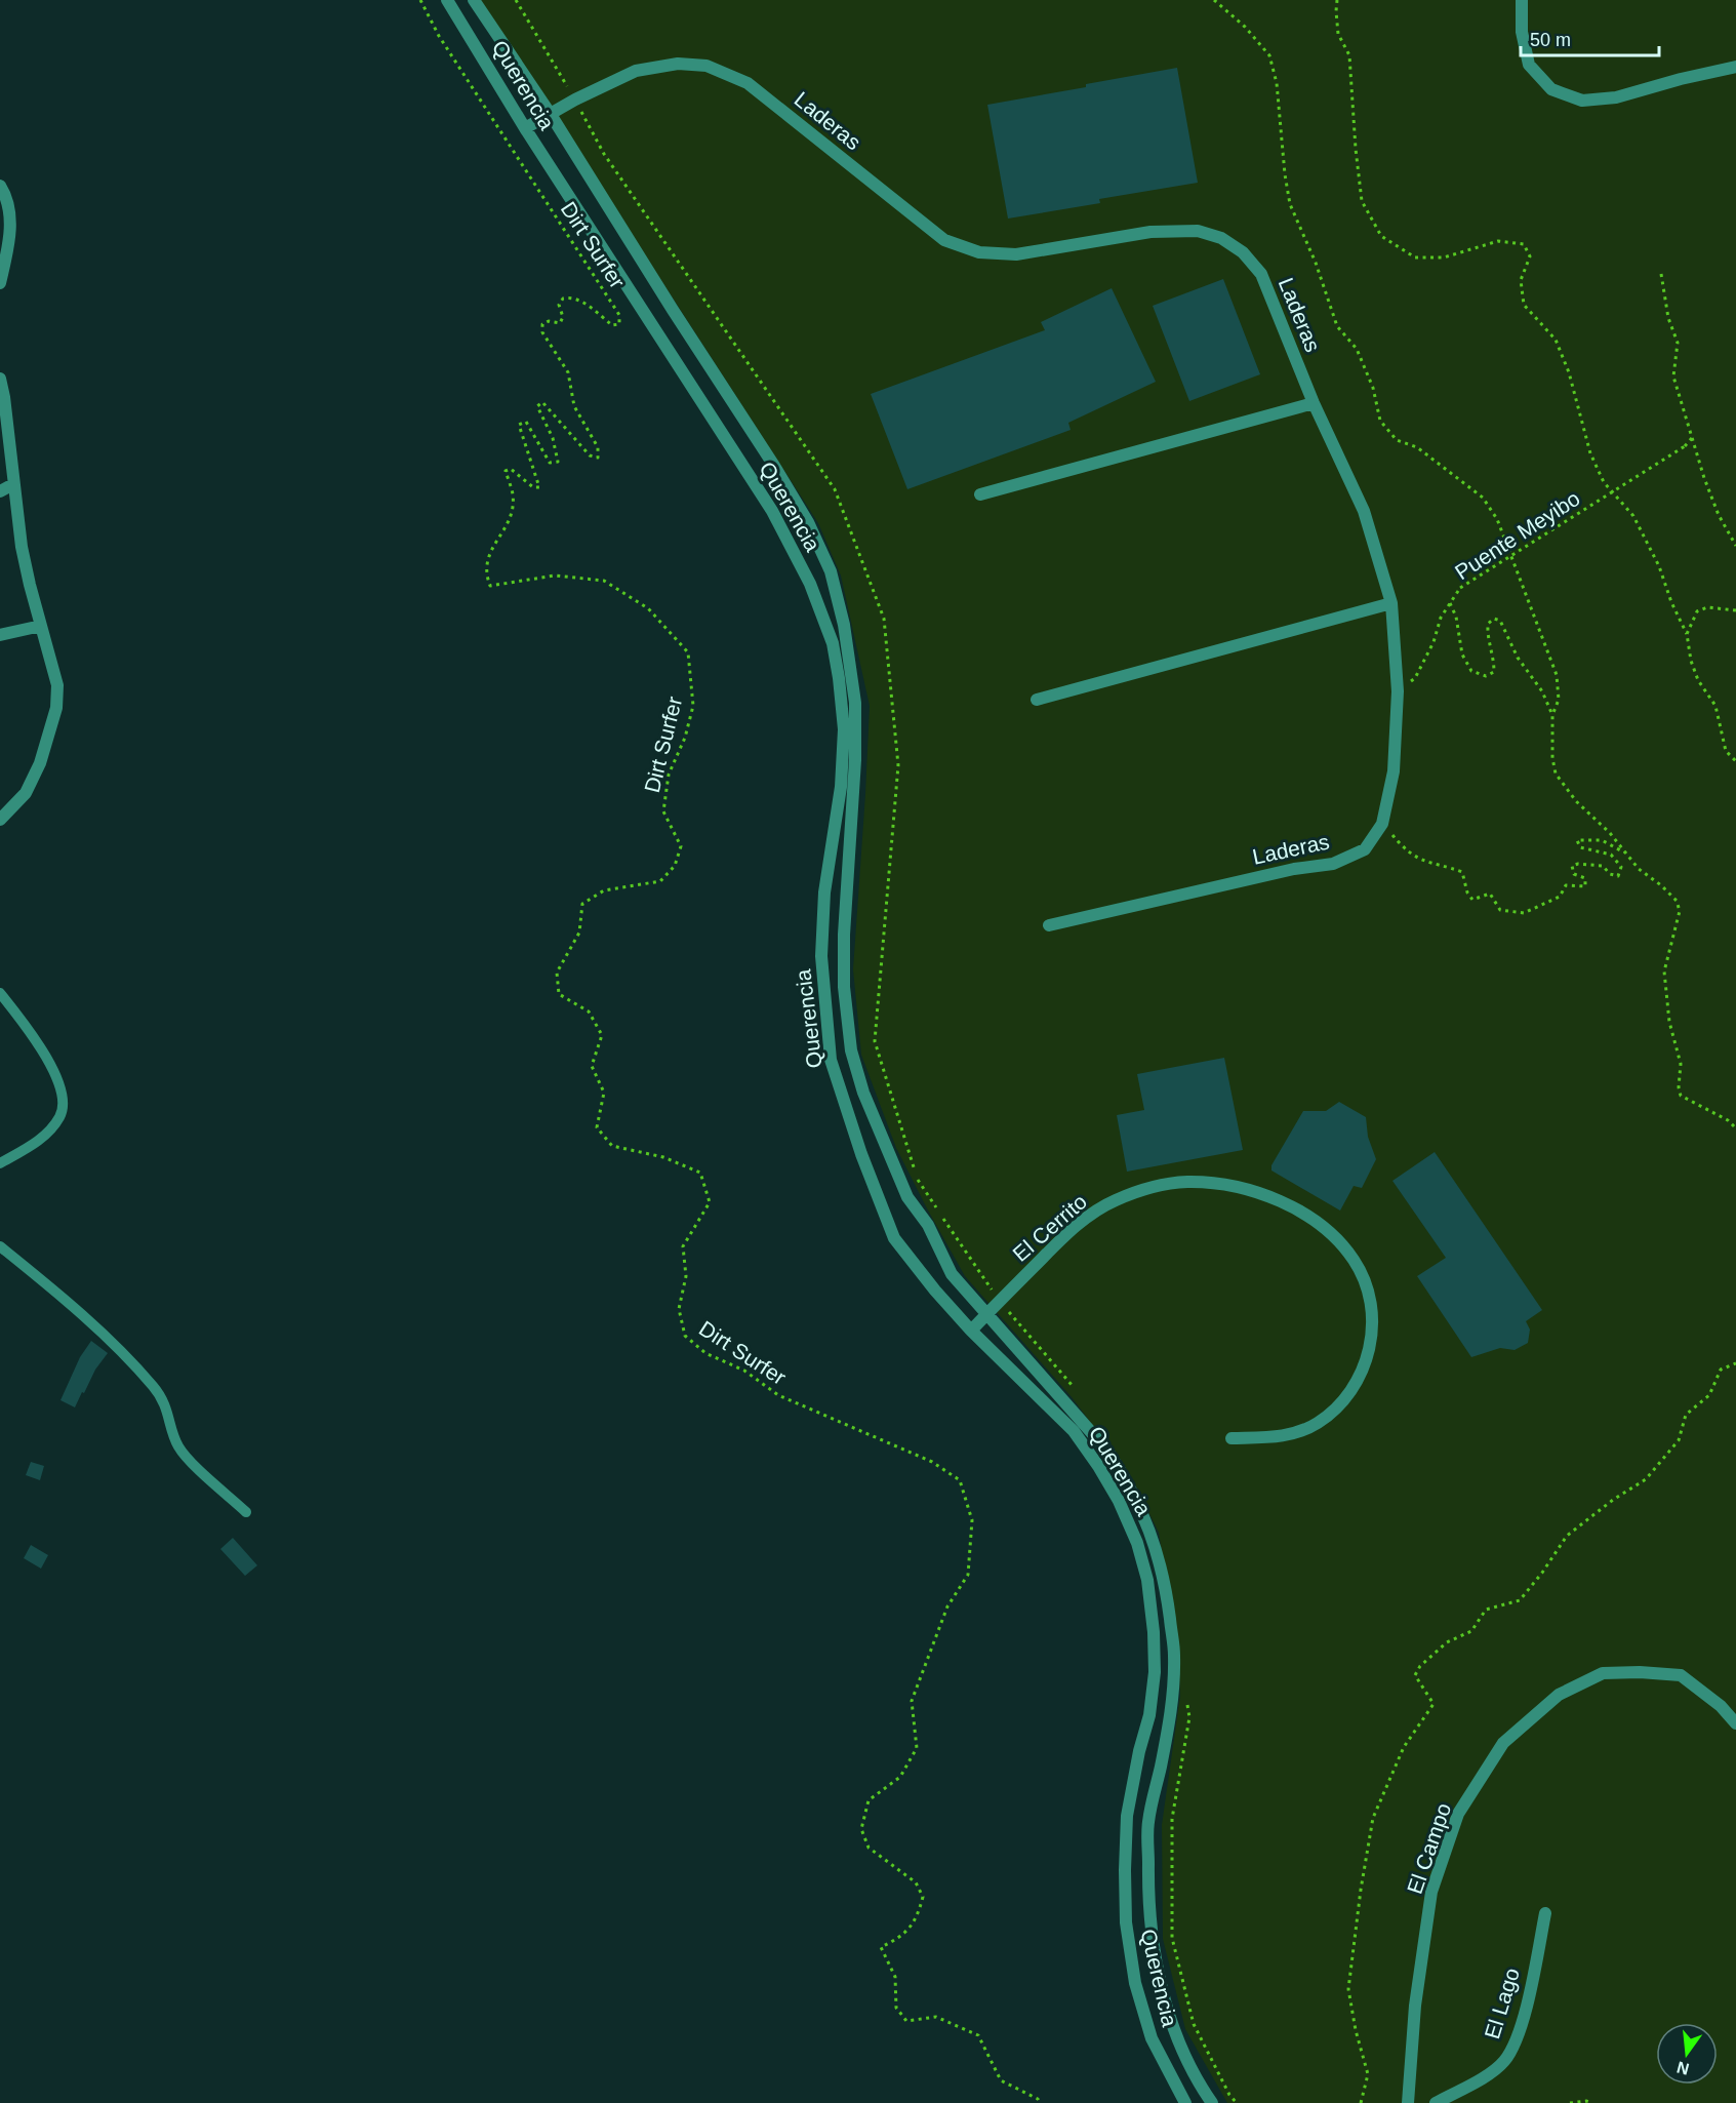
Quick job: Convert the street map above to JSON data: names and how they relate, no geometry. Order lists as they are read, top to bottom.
{
  "streets": {
    "street": [
      "Querencia",
      "Laderas",
      "El Cerrito",
      "El Campo",
      "El Lago"
    ],
    "path": ["Dirt Surfer", "Puente Meyibo"]
  },
  "crossings": [
    ["Querencia", "Laderas"],
    ["Querencia", "El Cerrito"],
    ["Laderas", "Puente Meyibo"]
  ],
  "scale_bar": "50 m",
  "north": "bottom"
}
